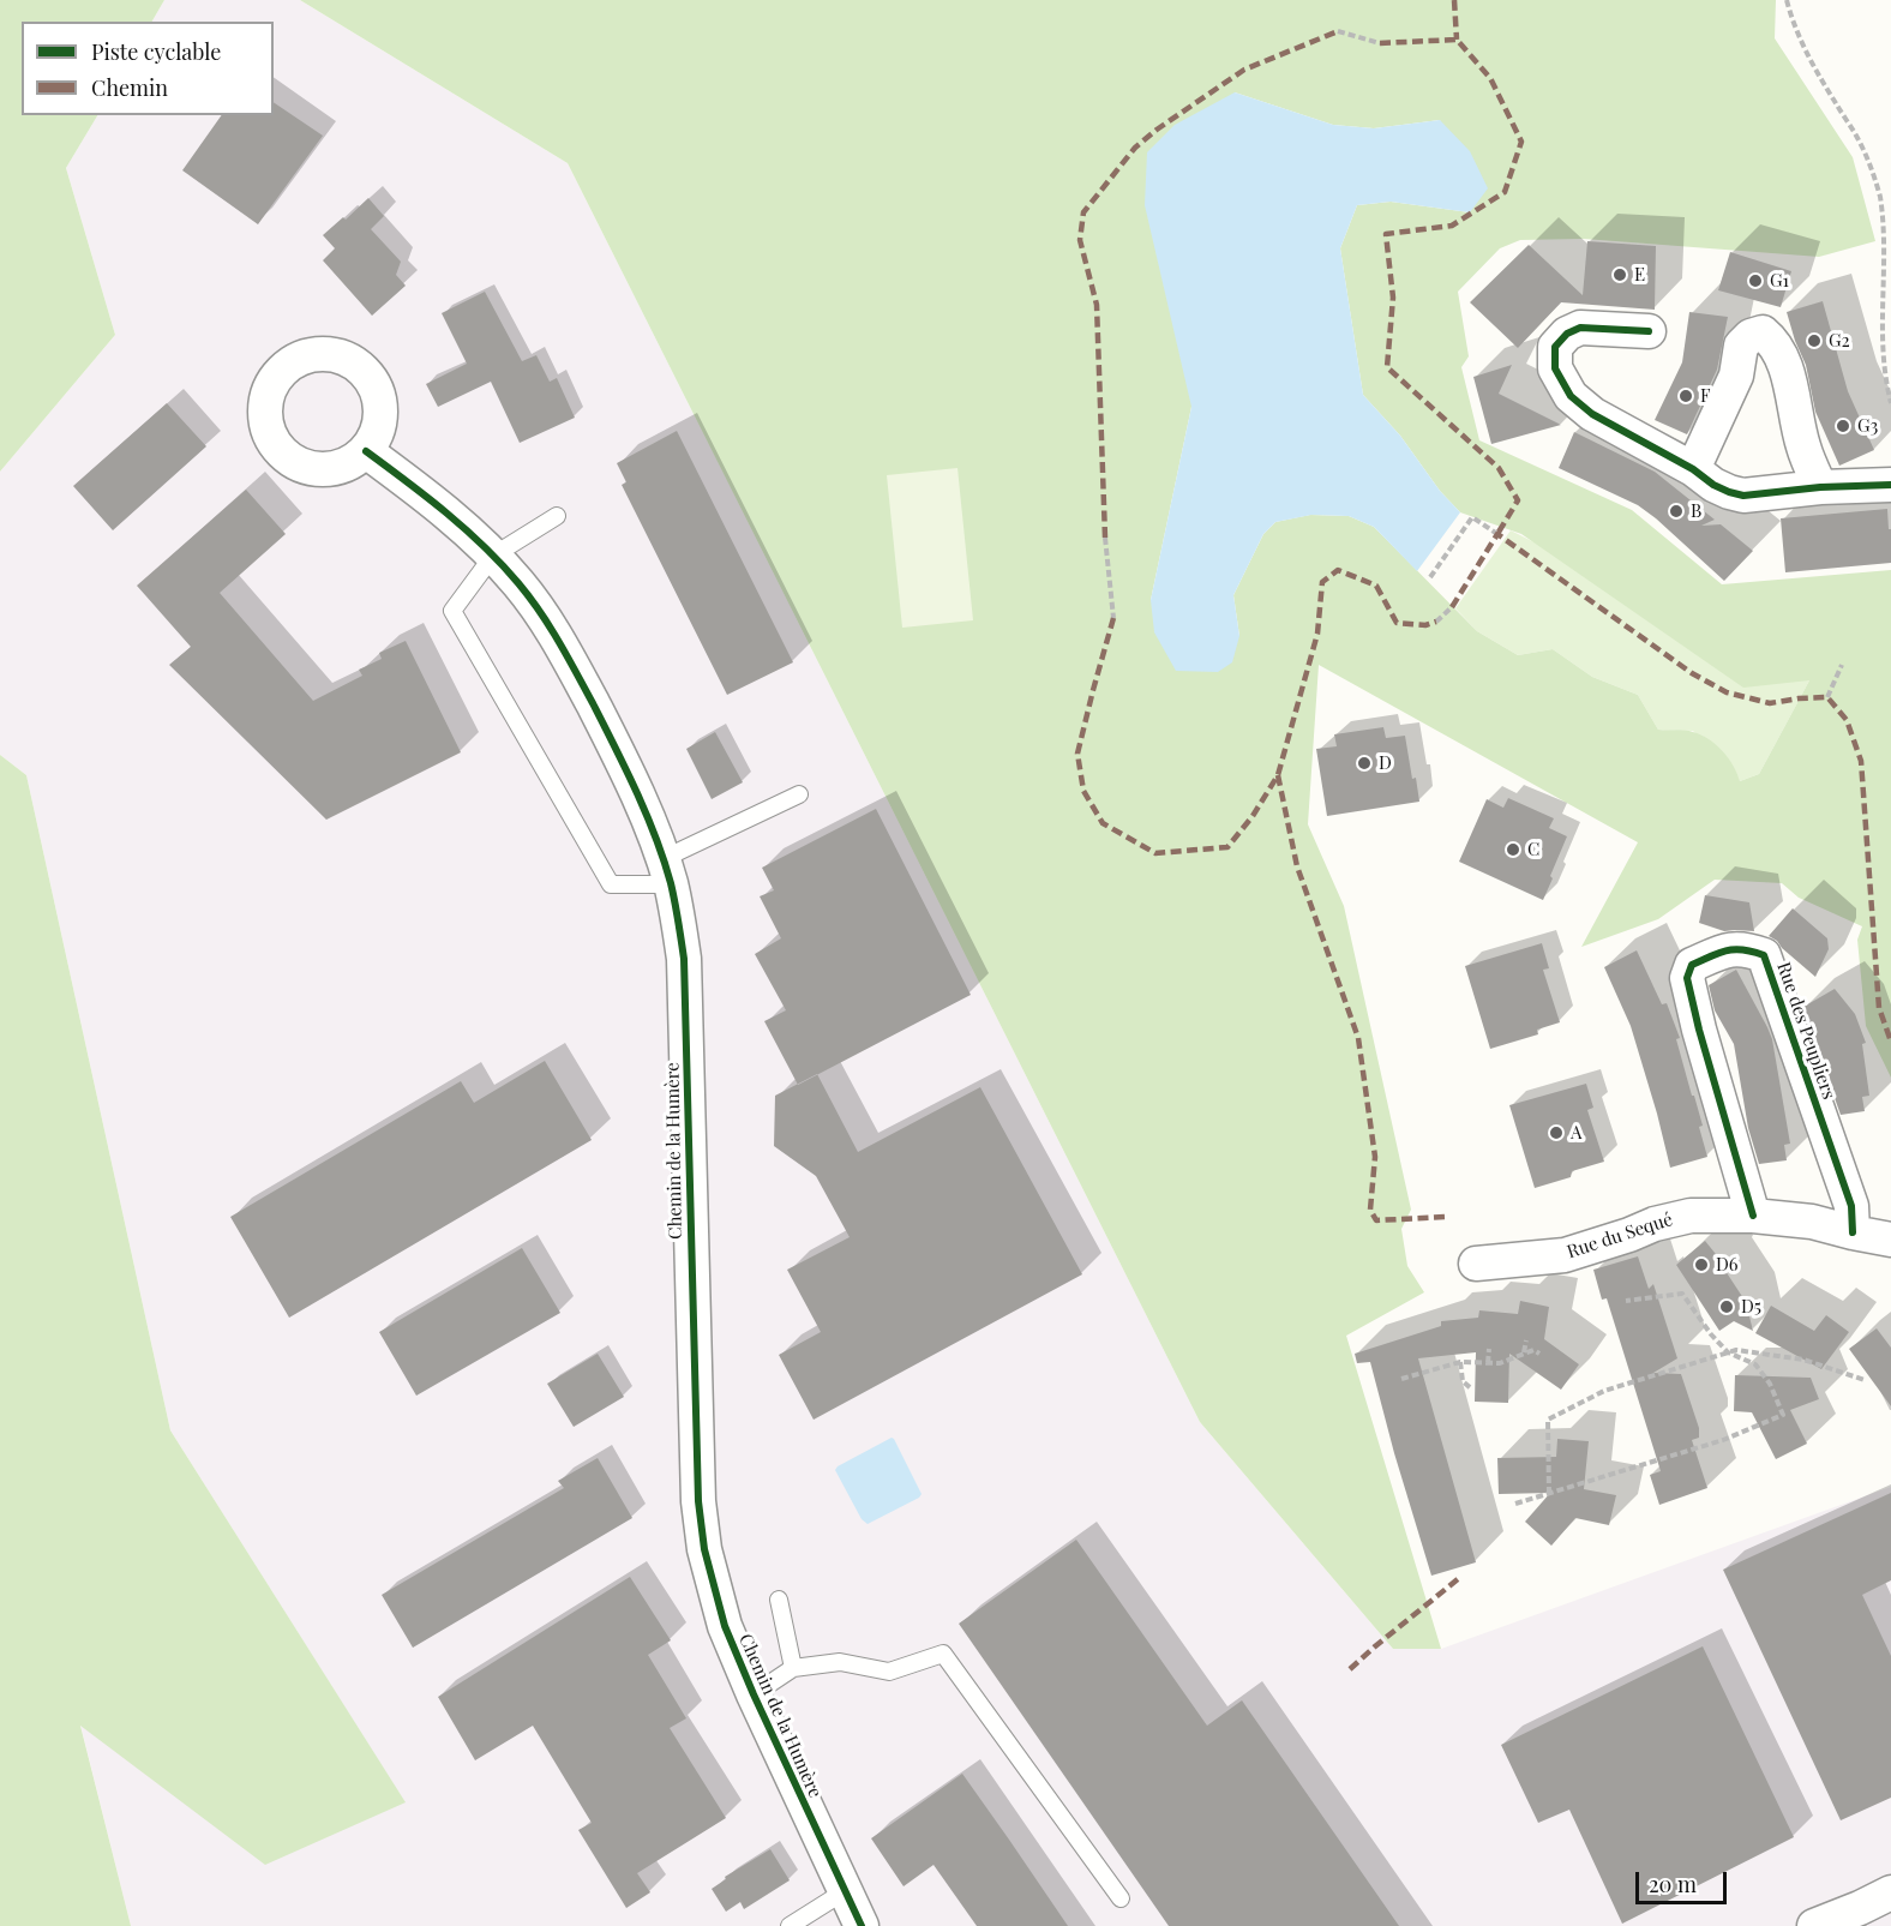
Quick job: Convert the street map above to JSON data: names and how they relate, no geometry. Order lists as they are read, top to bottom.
{
  "streets": {
    "street": ["Rue des Peupliers", "Chemin de la Humère", "Rue du Sequé"]
  },
  "crossings": [
    ["Rue des Peupliers", "Rue du Sequé"]
  ],
  "places": [
    "E",
    "G1",
    "G2",
    "F",
    "G3",
    "B",
    "D",
    "C",
    "A",
    "D6",
    "D5"
  ],
  "legend": ["Piste cyclable", "Chemin"],
  "scale_bar": "20 m"
}
